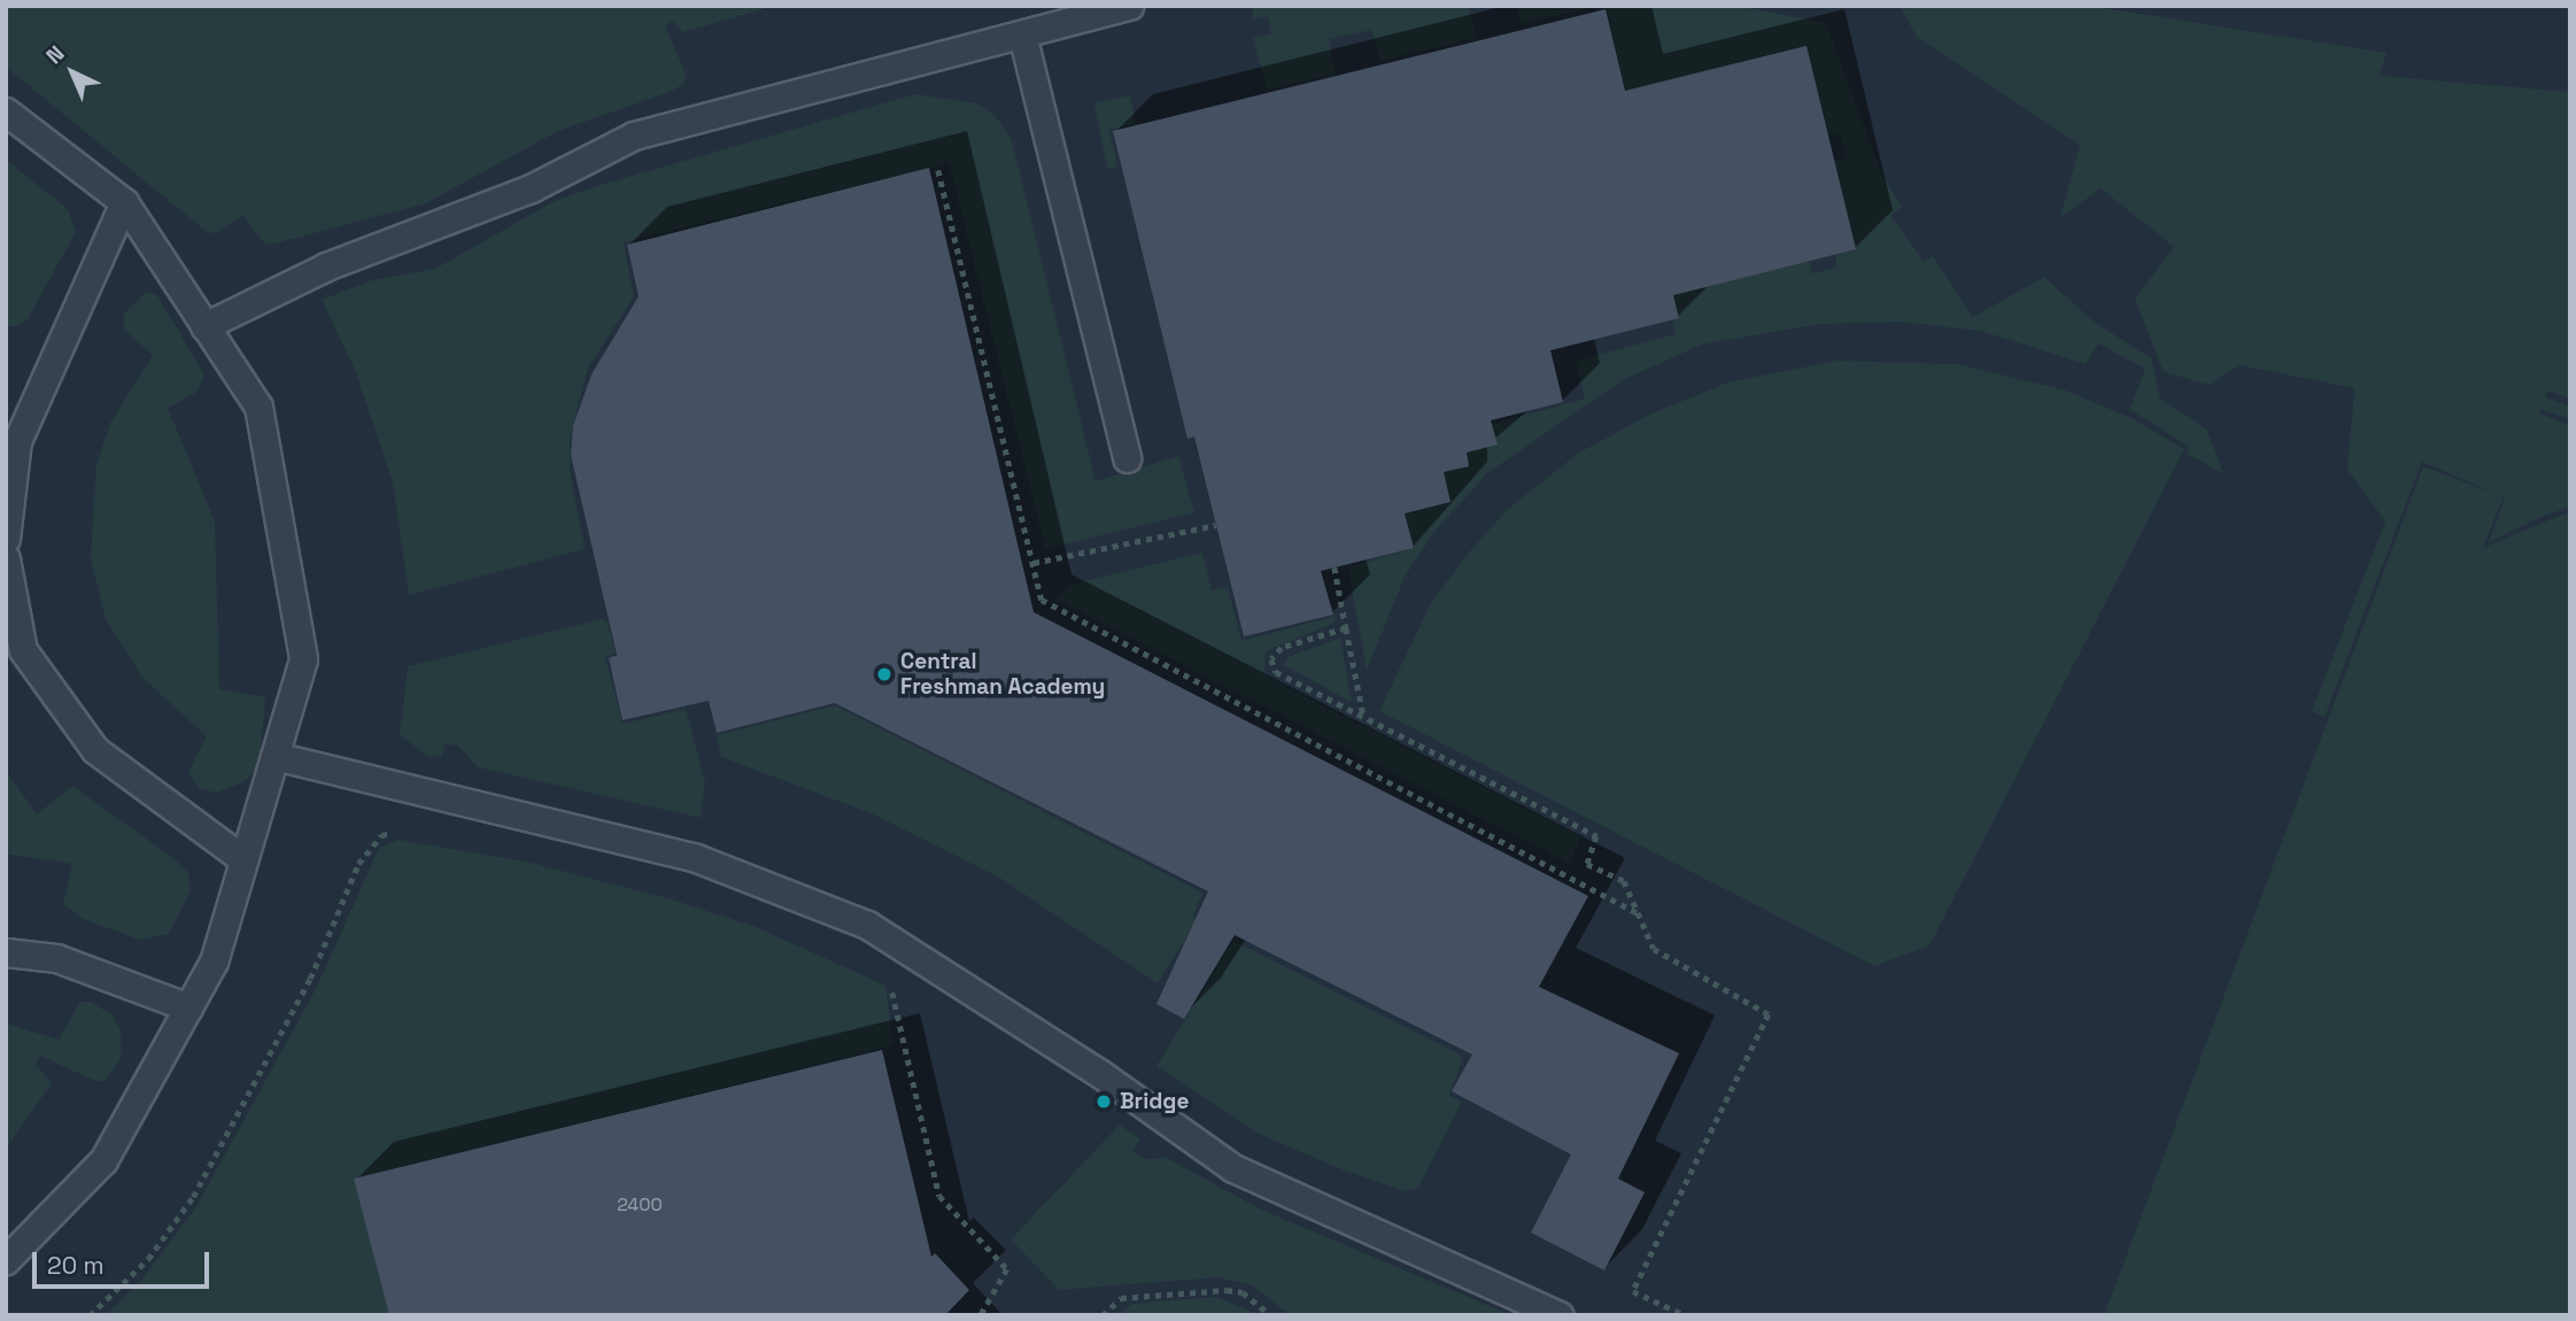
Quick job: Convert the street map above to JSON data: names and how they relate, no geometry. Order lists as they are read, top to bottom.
{
  "places": ["Central Freshman Academy", "Bridge"],
  "house_numbers": ["2400"],
  "scale_bar": "20 m",
  "north": "top left"
}
